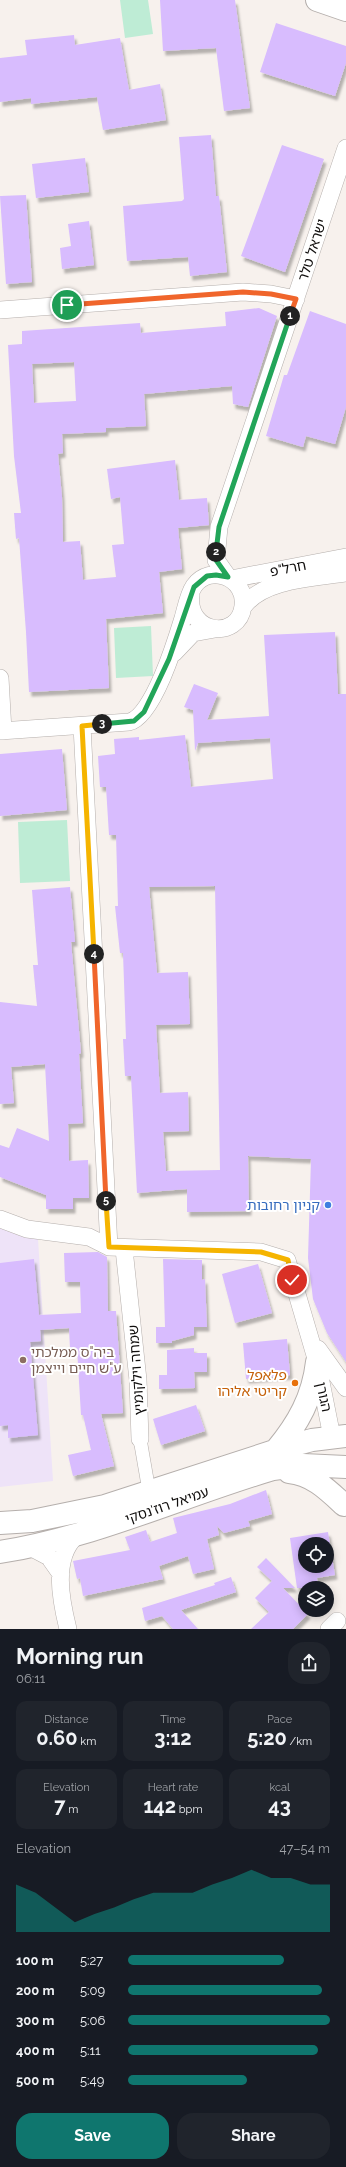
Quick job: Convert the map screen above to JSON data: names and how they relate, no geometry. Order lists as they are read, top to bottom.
{
  "streets": {
    "street": [
      "ישראל טלר",
      "חרל\"פ",
      "שמחה וילקומיץ",
      "הגורן",
      "עמיאל רוז'נסקי"
    ]
  },
  "crossings": [
    ["ישראל טלר", "חרל\"פ"],
    ["שמחה וילקומיץ", "הגורן"],
    ["שמחה וילקומיץ", "עמיאל רוז'נסקי"],
    ["הגורן", "עמיאל רוז'נסקי"]
  ],
  "places": ["קניון רחובות", "ביה\"ס ממלכתי ע\"ש חיים וייצמן", "פלאפל קריטי אליהו"],
  "page": {
    "pins": [
      "1",
      "2",
      "3",
      "4",
      "5"
    ],
    "heading": ["Morning run", "06:11"],
    "stats": [
      ["Distance", "0.60 km"],
      ["Time", "3:12"],
      ["Pace", "5:20 /km"],
      ["Elevation", "7 m"],
      ["Heart rate", "142 bpm"],
      ["kcal", "43"]
    ],
    "chart": ["Elevation", "47–54 m"],
    "list": [
      {
        "name": "100 m",
        "note": "5:27"
      },
      {
        "name": "200 m",
        "note": "5:09"
      },
      {
        "name": "300 m",
        "note": "5:06"
      },
      {
        "name": "400 m",
        "note": "5:11"
      },
      {
        "name": "500 m",
        "note": "5:49"
      }
    ],
    "buttons": ["Save", "Share"]
  }
}
